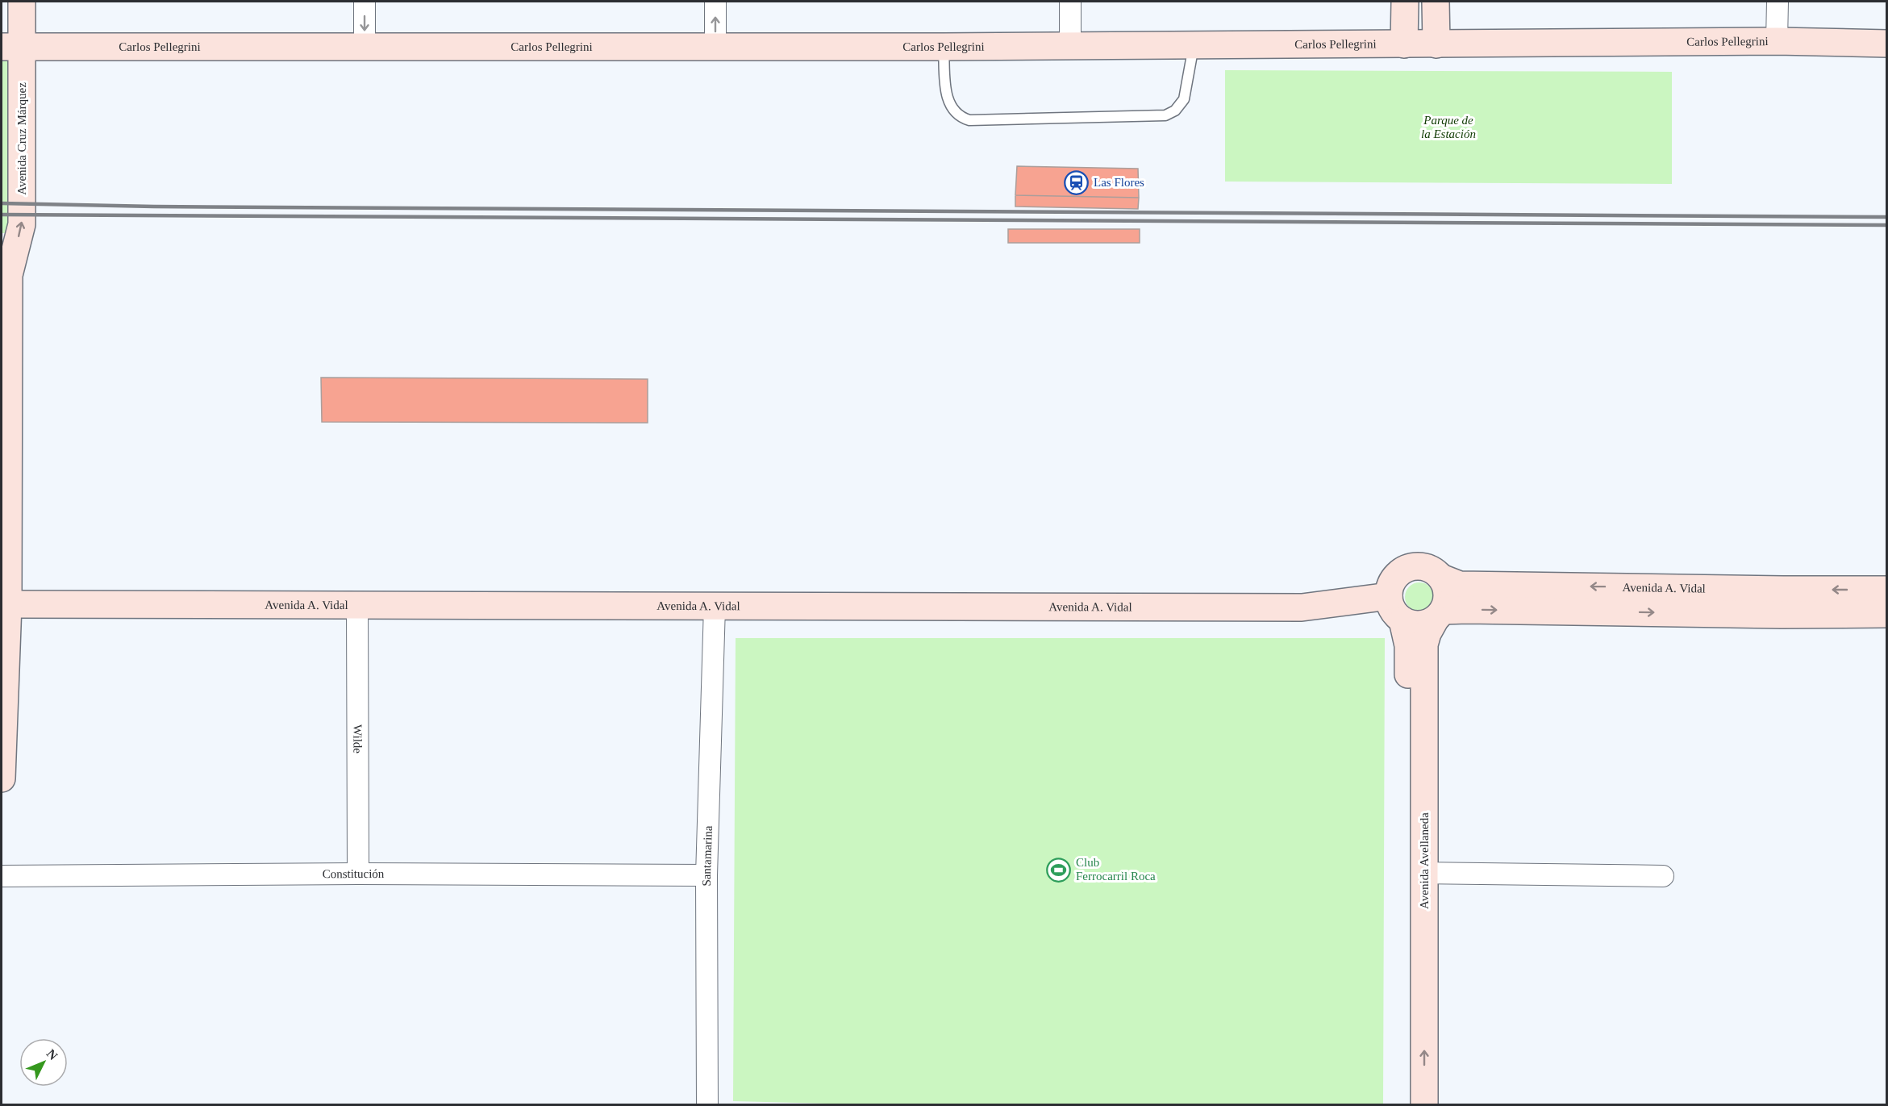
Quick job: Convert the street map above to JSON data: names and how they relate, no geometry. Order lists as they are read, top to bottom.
{
  "streets": {
    "street": [
      "Carlos Pellegrini",
      "Avenida Cruz Márquez",
      "Avenida A. Vidal",
      "Wilde",
      "Santamarina",
      "Avenida Avellaneda",
      "Constitución"
    ]
  },
  "crossings": [
    ["Carlos Pellegrini", "Avenida Cruz Márquez"],
    ["Avenida Cruz Márquez", "Avenida A. Vidal"],
    ["Avenida A. Vidal", "Wilde"],
    ["Avenida A. Vidal", "Santamarina"],
    ["Avenida A. Vidal", "Avenida Avellaneda"],
    ["Wilde", "Constitución"],
    ["Santamarina", "Constitución"]
  ],
  "parks": ["Parque de la Estación"],
  "places": {
    "station": ["Las Flores"],
    "sports": ["Club Ferrocarril Roca"]
  },
  "north": "top right"
}
